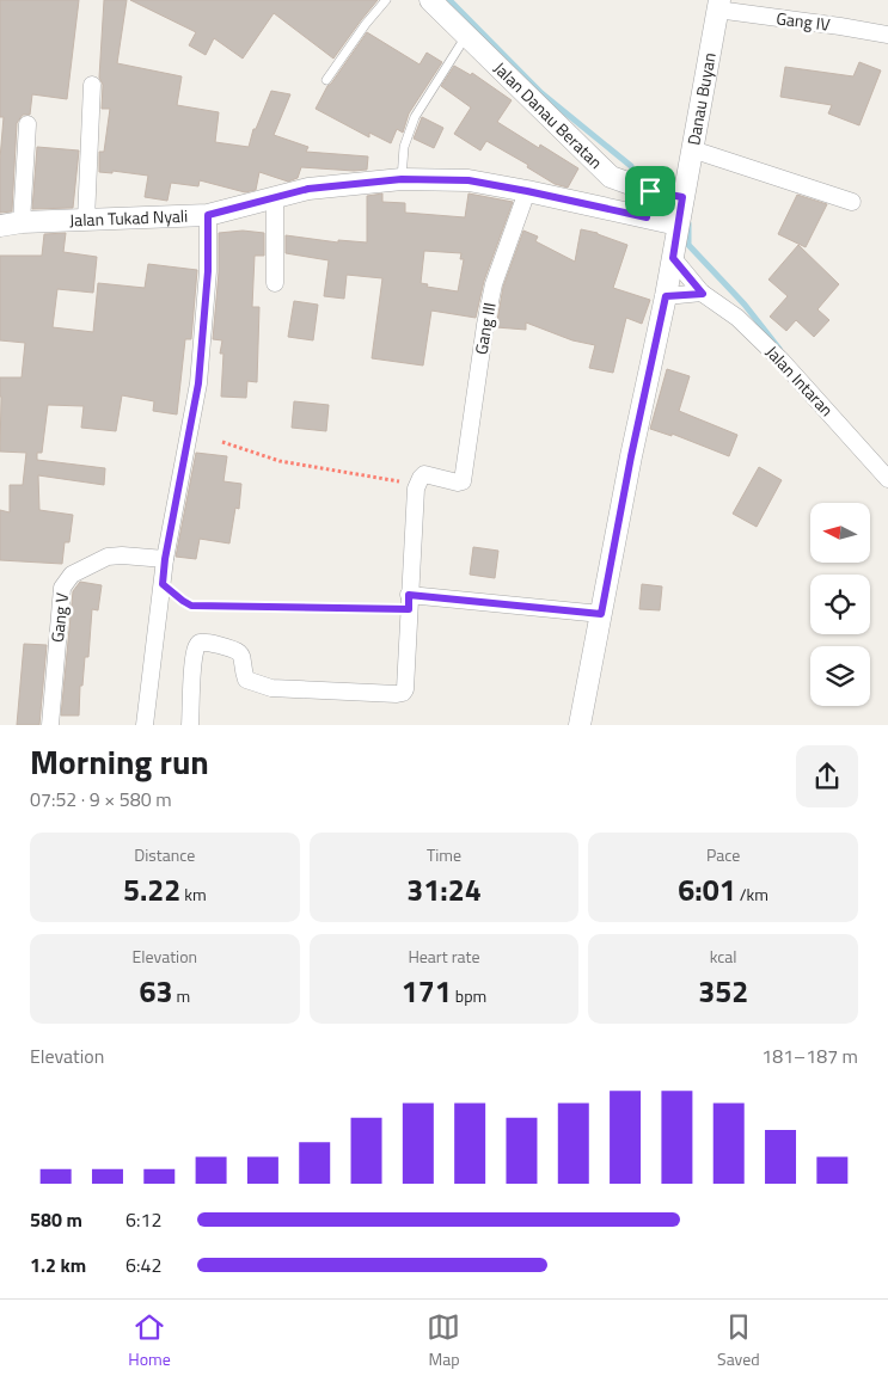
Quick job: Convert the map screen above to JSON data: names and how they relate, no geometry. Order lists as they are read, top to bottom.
{
  "streets": {
    "street": [
      "Gang IV",
      "Danau Buyan",
      "Jalan Danau Beratan",
      "Jalan Tukad Nyali",
      "Gang III",
      "Jalan Intaran",
      "Gang V"
    ]
  },
  "crossings": [
    ["Gang IV", "Danau Buyan"],
    ["Danau Buyan", "Jalan Danau Beratan"],
    ["Danau Buyan", "Jalan Tukad Nyali"],
    ["Danau Buyan", "Jalan Intaran"],
    ["Jalan Tukad Nyali", "Gang III"]
  ],
  "north": "left",
  "page": {
    "heading": ["Morning run", "07:52 · 9 × 580 m"],
    "stats": [
      ["Distance", "5.22 km"],
      ["Time", "31:24"],
      ["Pace", "6:01 /km"],
      ["Elevation", "63 m"],
      ["Heart rate", "171 bpm"],
      ["kcal", "352"]
    ],
    "chart": ["Elevation", "181–187 m"],
    "list": [
      {
        "name": "580 m",
        "note": "6:12"
      },
      {
        "name": "1.2 km",
        "note": "6:42"
      }
    ],
    "tabs": ["Home", "Map", "Saved"]
  }
}
